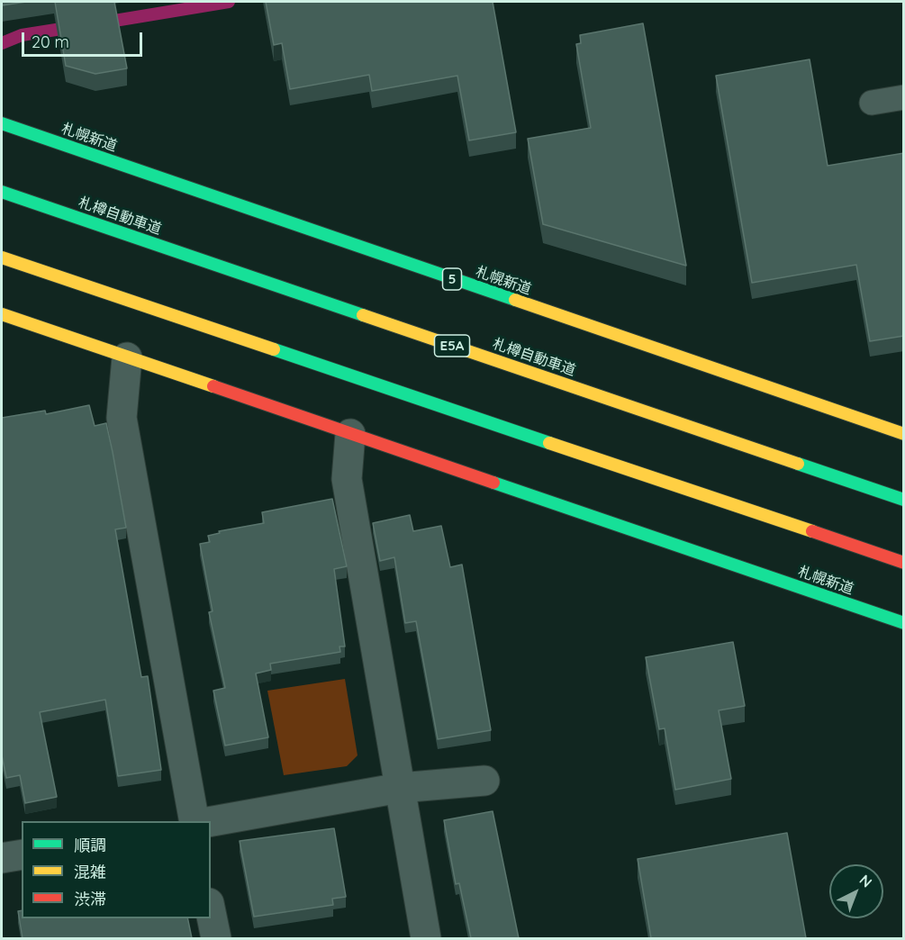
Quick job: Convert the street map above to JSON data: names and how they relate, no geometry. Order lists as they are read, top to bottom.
{
  "streets": {
    "highway": [
      "札幌新道",
      "札樽自動車道",
      "5",
      "E5A"
    ]
  },
  "legend": ["順調", "混雑", "渋滞"],
  "scale_bar": "20 m",
  "north": "top right"
}
